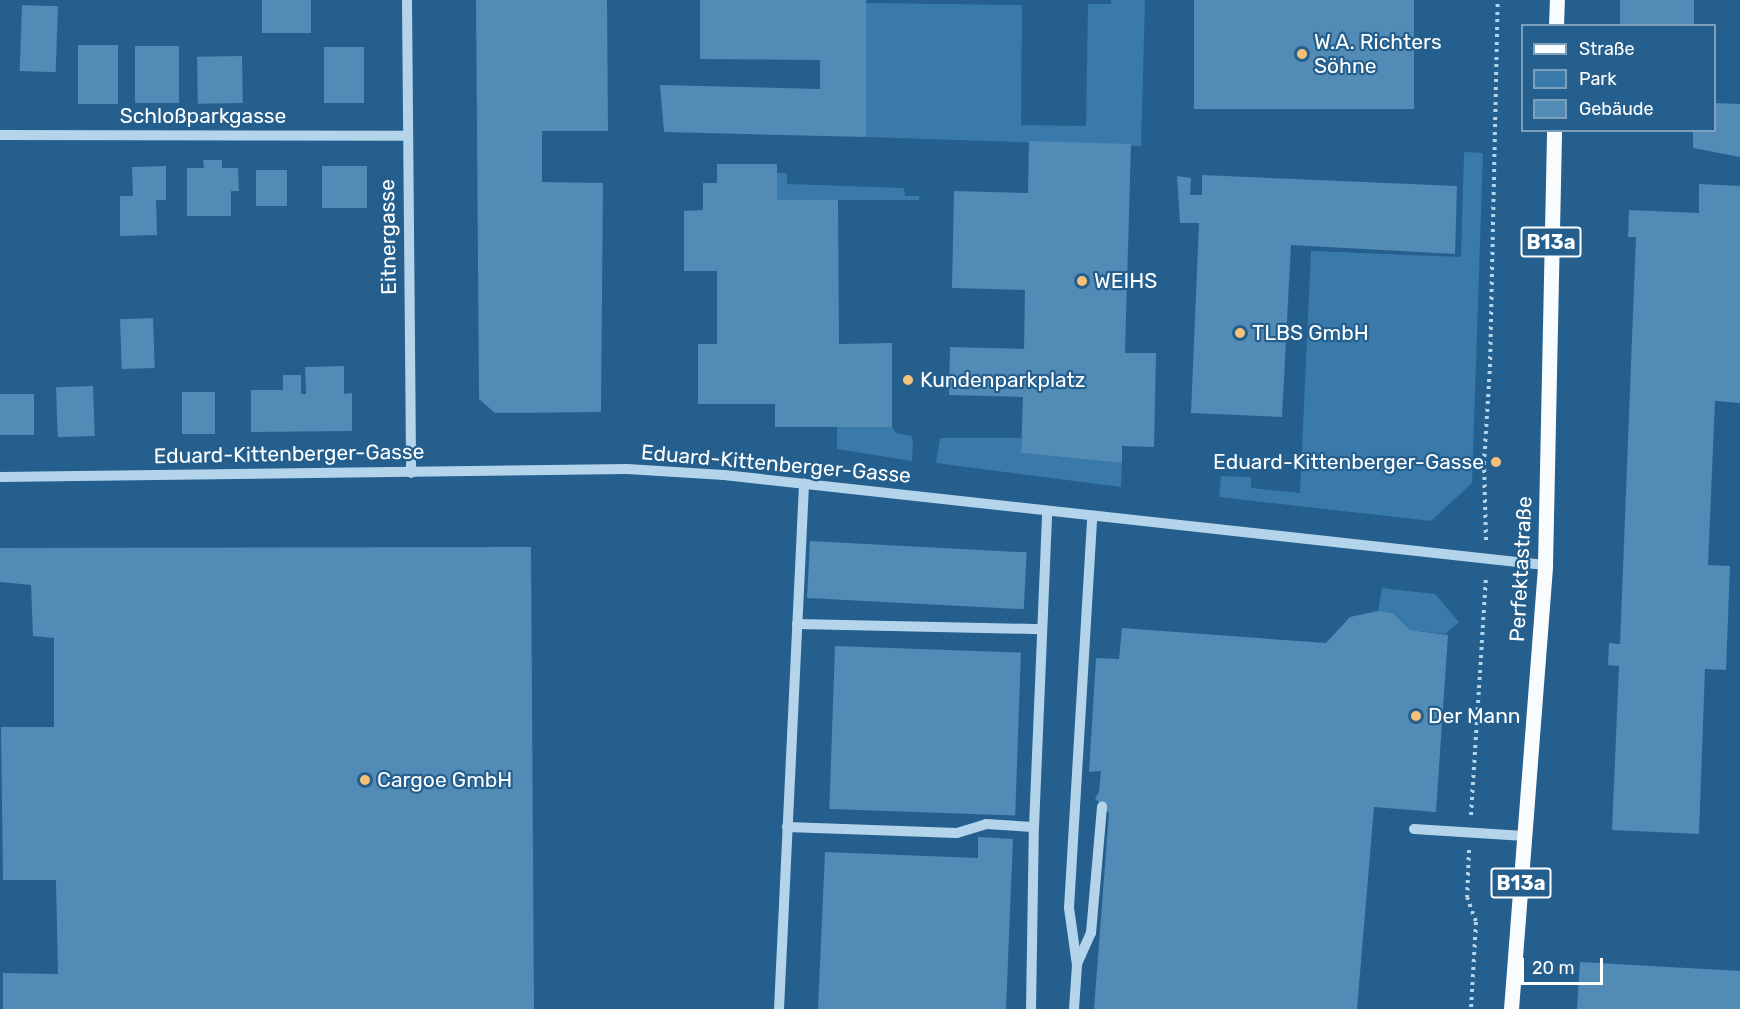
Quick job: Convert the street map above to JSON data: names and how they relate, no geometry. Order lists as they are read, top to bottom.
{
  "streets": {
    "main road": ["B13a", "Perfektastraße"],
    "street": ["Schloßparkgasse", "Eitnergasse", "Eduard-Kittenberger-Gasse"]
  },
  "crossings": [
    ["Schloßparkgasse", "Eitnergasse"],
    ["Eitnergasse", "Eduard-Kittenberger-Gasse"],
    ["Eduard-Kittenberger-Gasse", "Perfektastraße"]
  ],
  "places": [
    "W.A. Richters Söhne",
    "WEIHS",
    "TLBS GmbH",
    "Kundenparkplatz",
    "Eduard-Kittenberger-Gasse",
    "Der Mann",
    "Cargoe GmbH"
  ],
  "legend": ["Straße", "Park", "Gebäude"],
  "scale_bar": "20 m"
}
